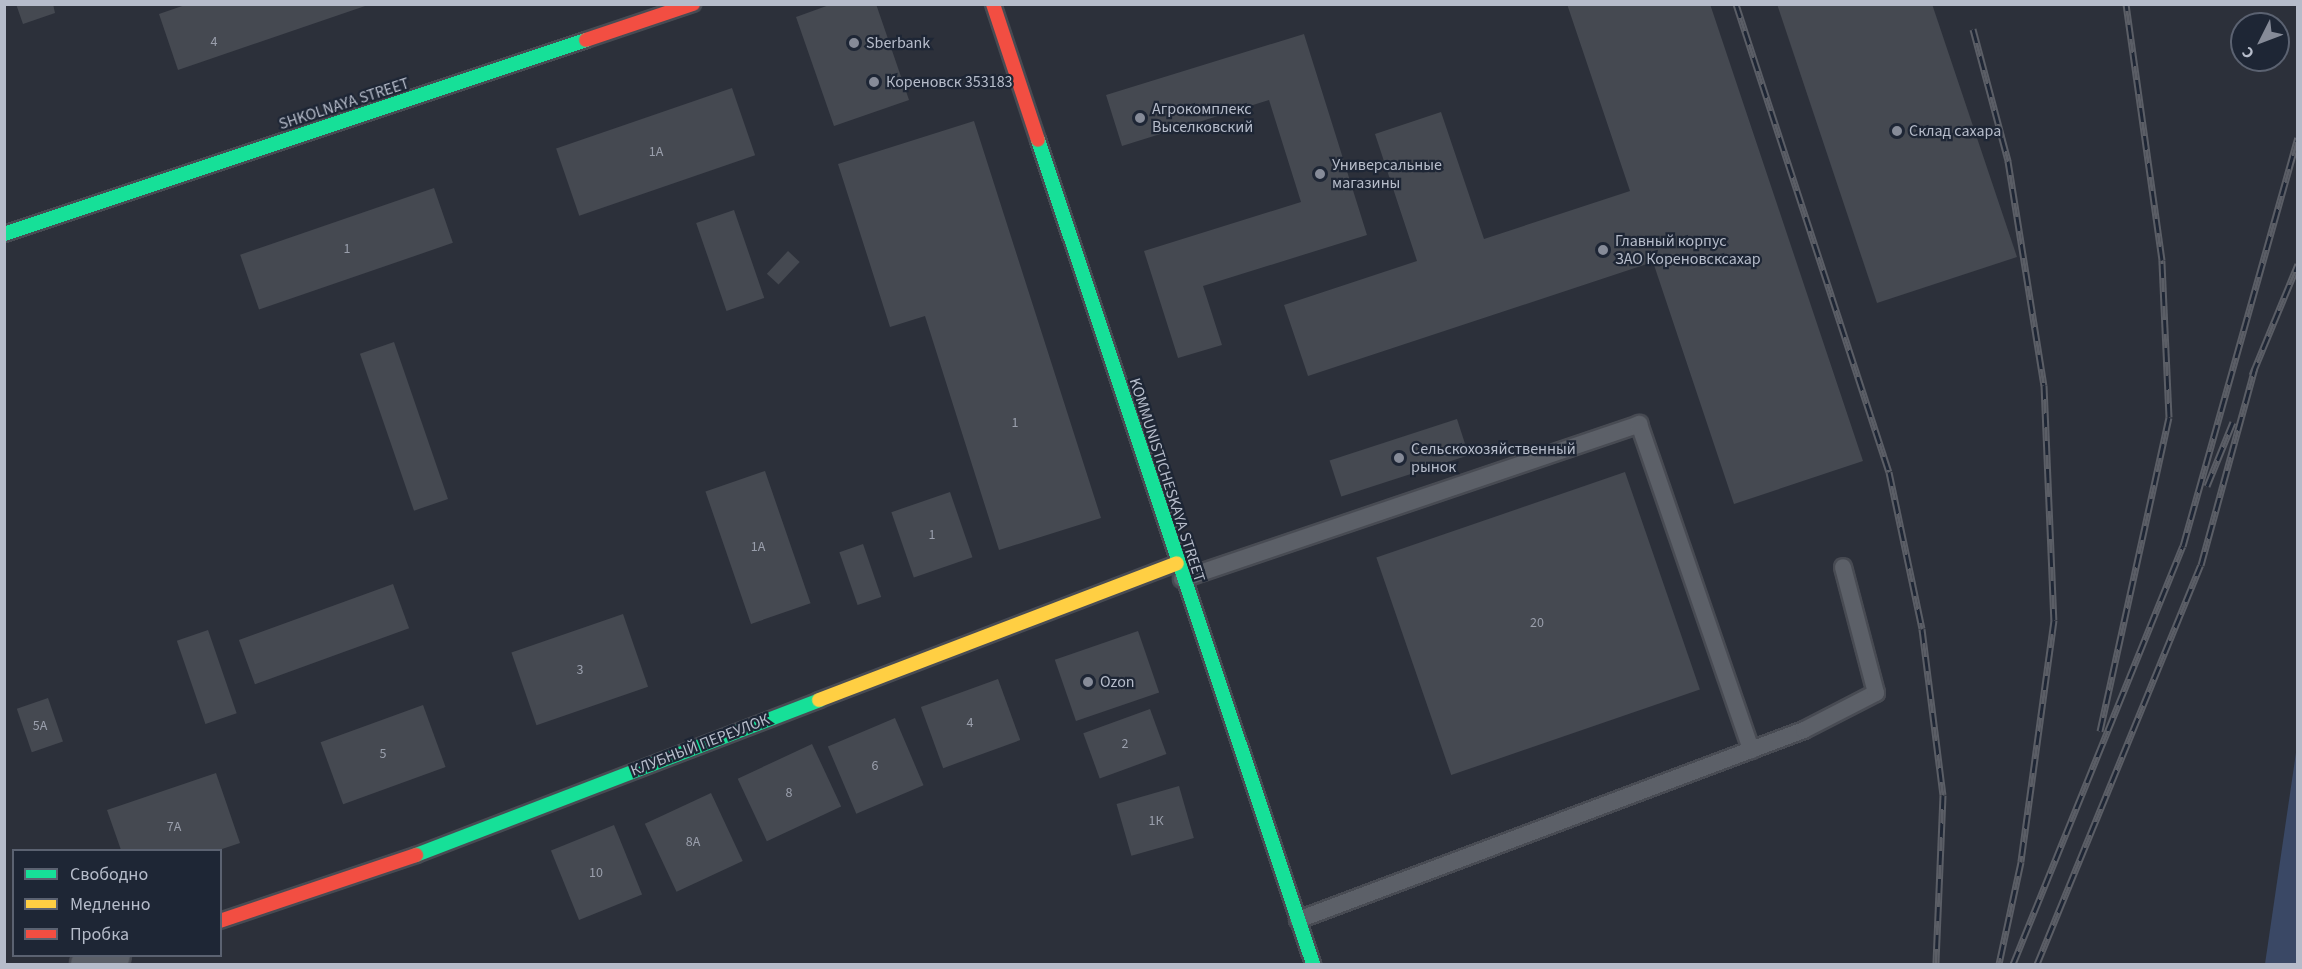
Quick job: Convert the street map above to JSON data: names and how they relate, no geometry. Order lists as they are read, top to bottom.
{
  "streets": {
    "street": ["SHKOLNAYA STREET", "KOMMUNISTICHESKAYA STREET", "КЛУБНЫЙ ПЕРЕУЛОК"]
  },
  "crossings": [
    ["KOMMUNISTICHESKAYA STREET", "КЛУБНЫЙ ПЕРЕУЛОК"]
  ],
  "places": [
    "Sberbank",
    "Кореновск 353183",
    "Агрокомплекс Выселковский",
    "Склад сахара",
    "Универсальные магазины",
    "Главный корпус ЗАО Кореновсксахар",
    "Сельскохозяйственный рынок",
    "Ozon"
  ],
  "house_numbers": [
    "4",
    "1А",
    "1",
    "1",
    "1",
    "1А",
    "20",
    "3",
    "4",
    "5А",
    "2",
    "5",
    "6",
    "8",
    "1К",
    "7А",
    "8А",
    "10"
  ],
  "legend": ["Свободно", "Медленно", "Пробка"],
  "north": "bottom left"
}
